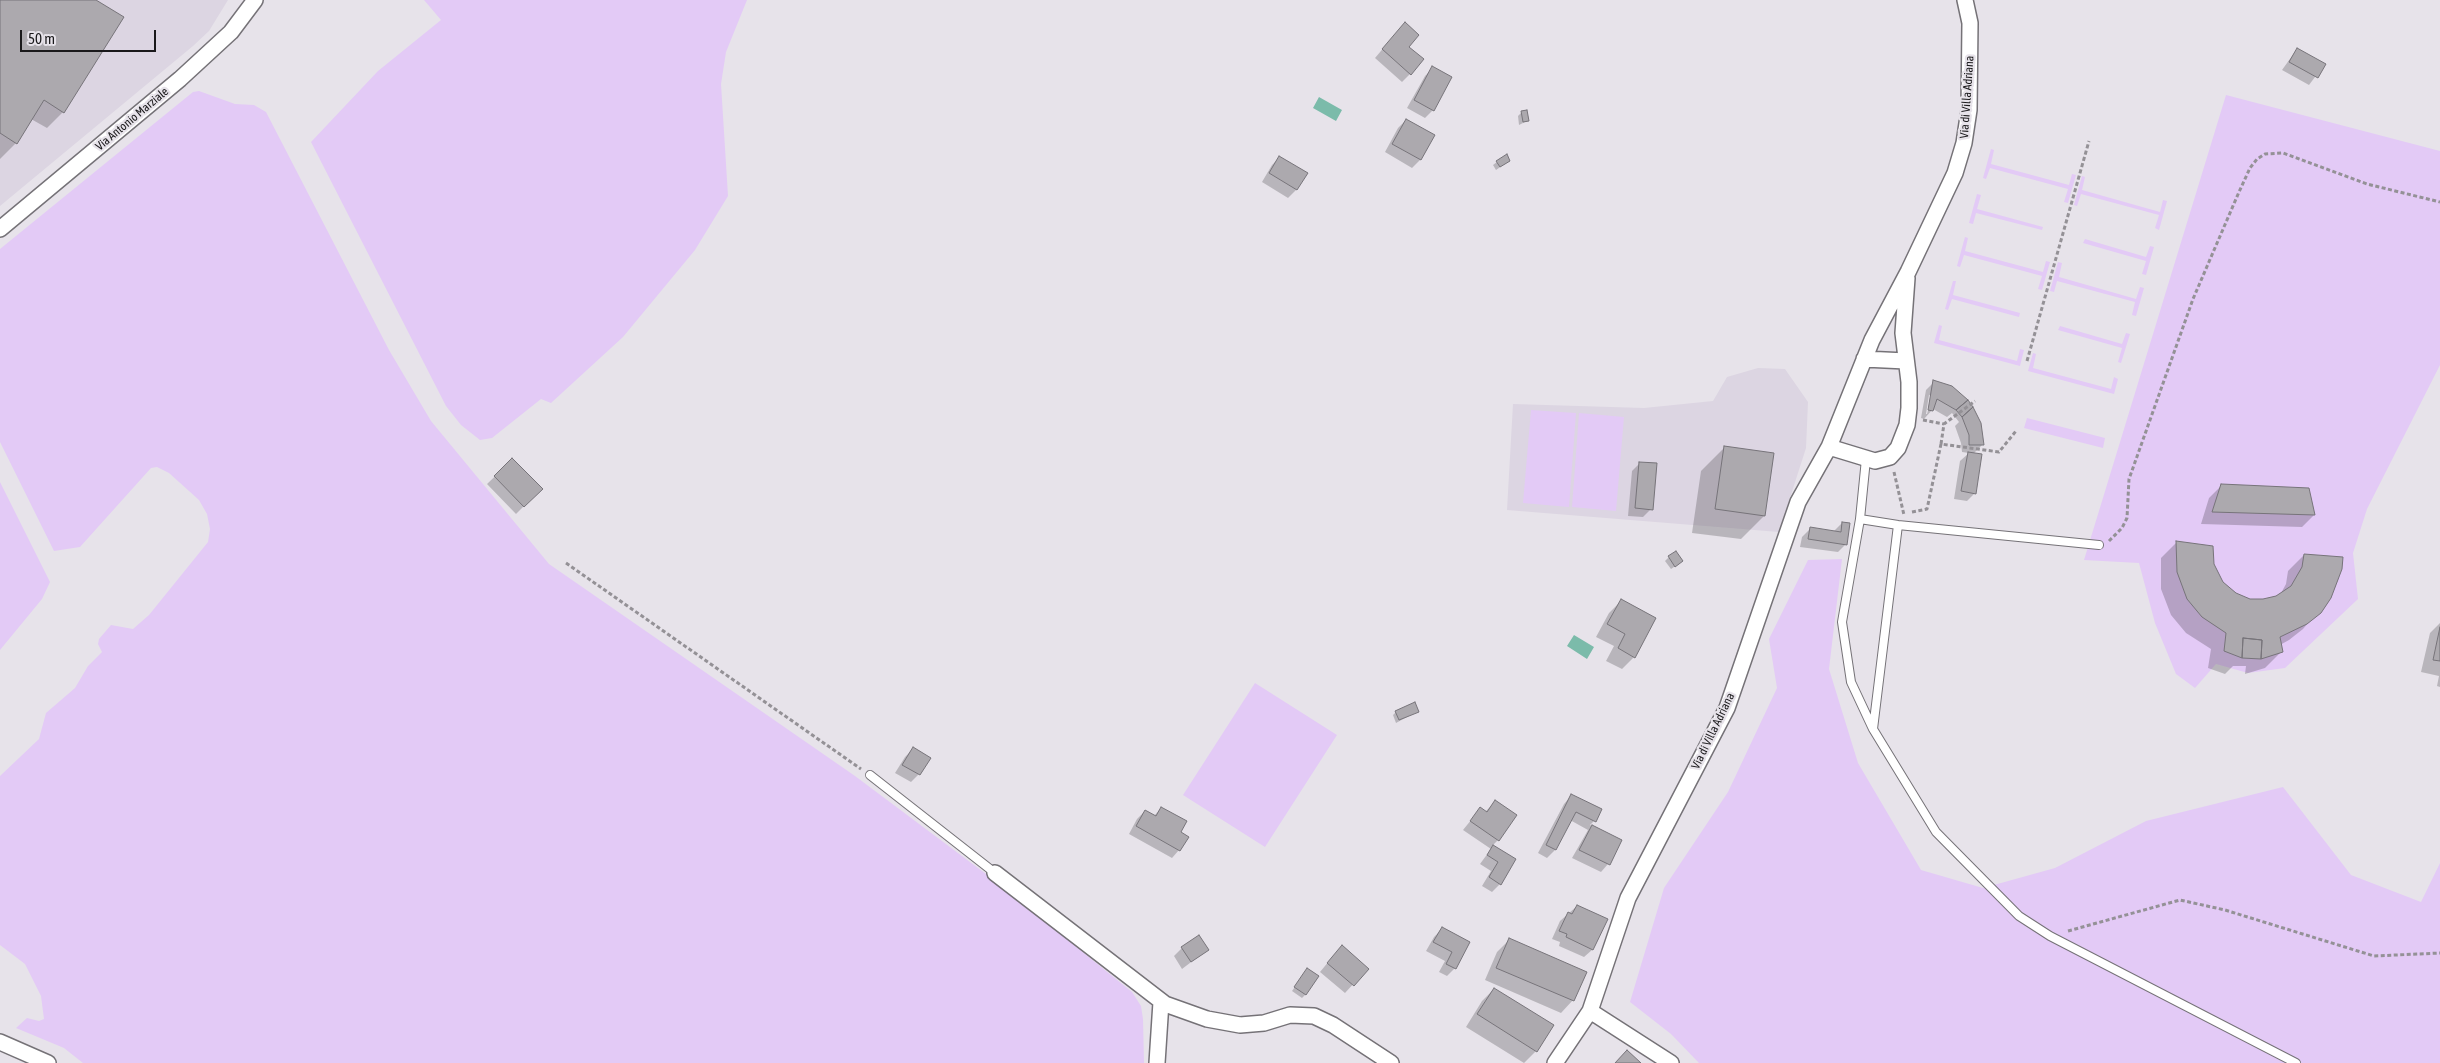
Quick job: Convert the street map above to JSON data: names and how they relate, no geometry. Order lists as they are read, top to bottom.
{
  "streets": {
    "street": ["Via di Villa Adriana", "Via Antonio Marziale"]
  },
  "scale_bar": "50 m"
}
